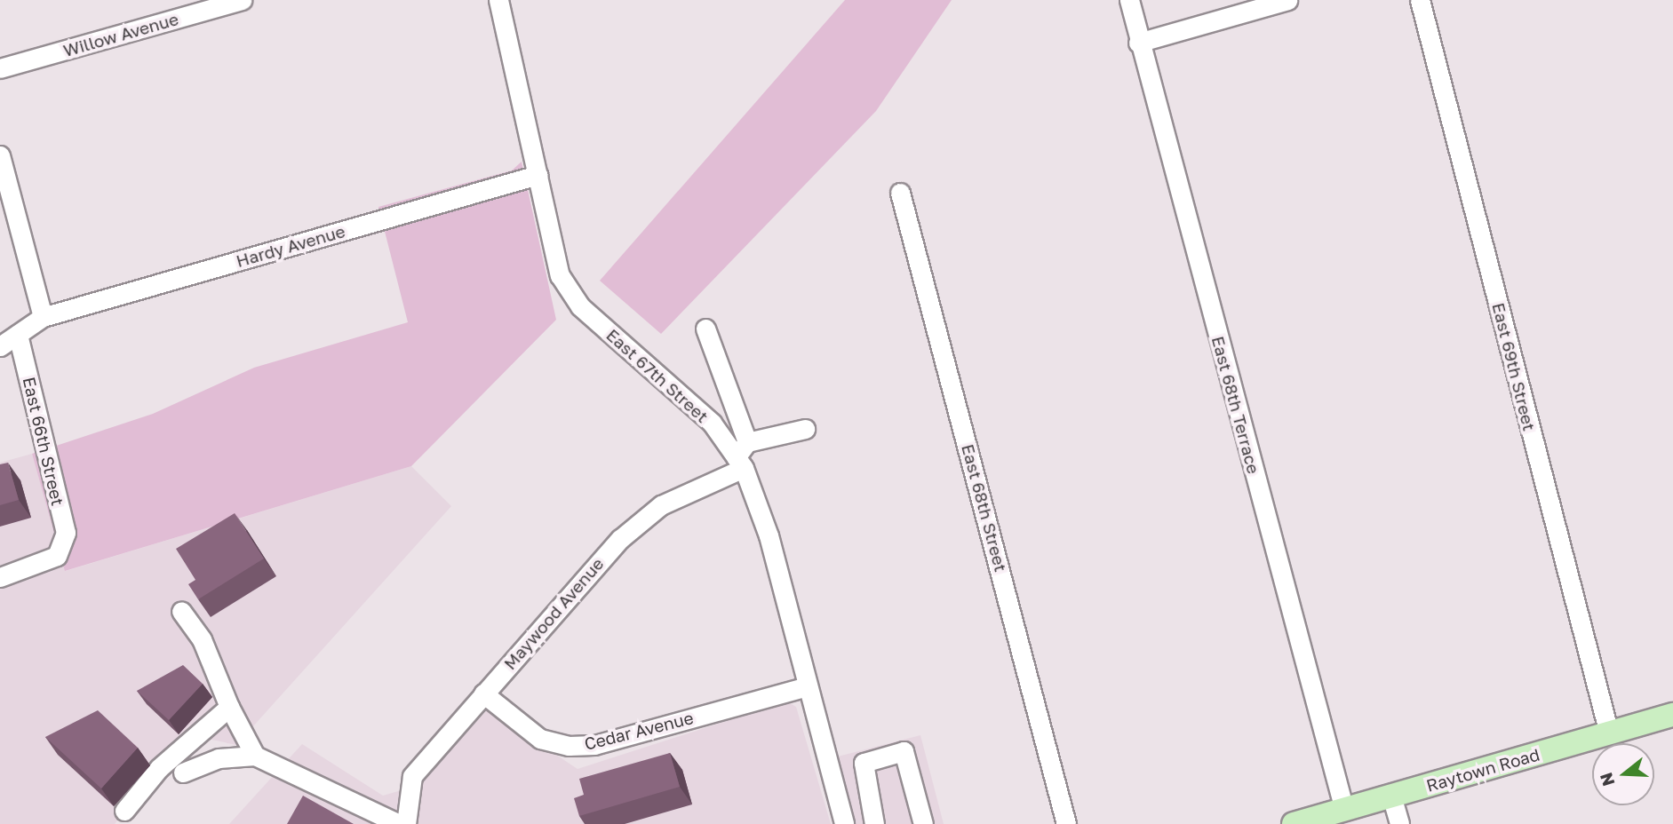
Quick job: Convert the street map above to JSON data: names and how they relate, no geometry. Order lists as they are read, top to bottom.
{
  "streets": {
    "main road": ["Raytown Road"],
    "street": [
      "Willow Avenue",
      "Hardy Avenue",
      "East 69th Street",
      "East 67th Street",
      "East 68th Terrace",
      "East 66th Street",
      "East 68th Street",
      "Maywood Avenue",
      "Cedar Avenue"
    ]
  },
  "crossings": [
    ["Hardy Avenue", "East 67th Street"],
    ["Hardy Avenue", "East 66th Street"],
    ["East 69th Street", "Raytown Road"],
    ["East 67th Street", "Maywood Avenue"],
    ["East 67th Street", "Cedar Avenue"],
    ["East 68th Terrace", "Raytown Road"],
    ["Maywood Avenue", "Cedar Avenue"]
  ],
  "north": "left"
}
